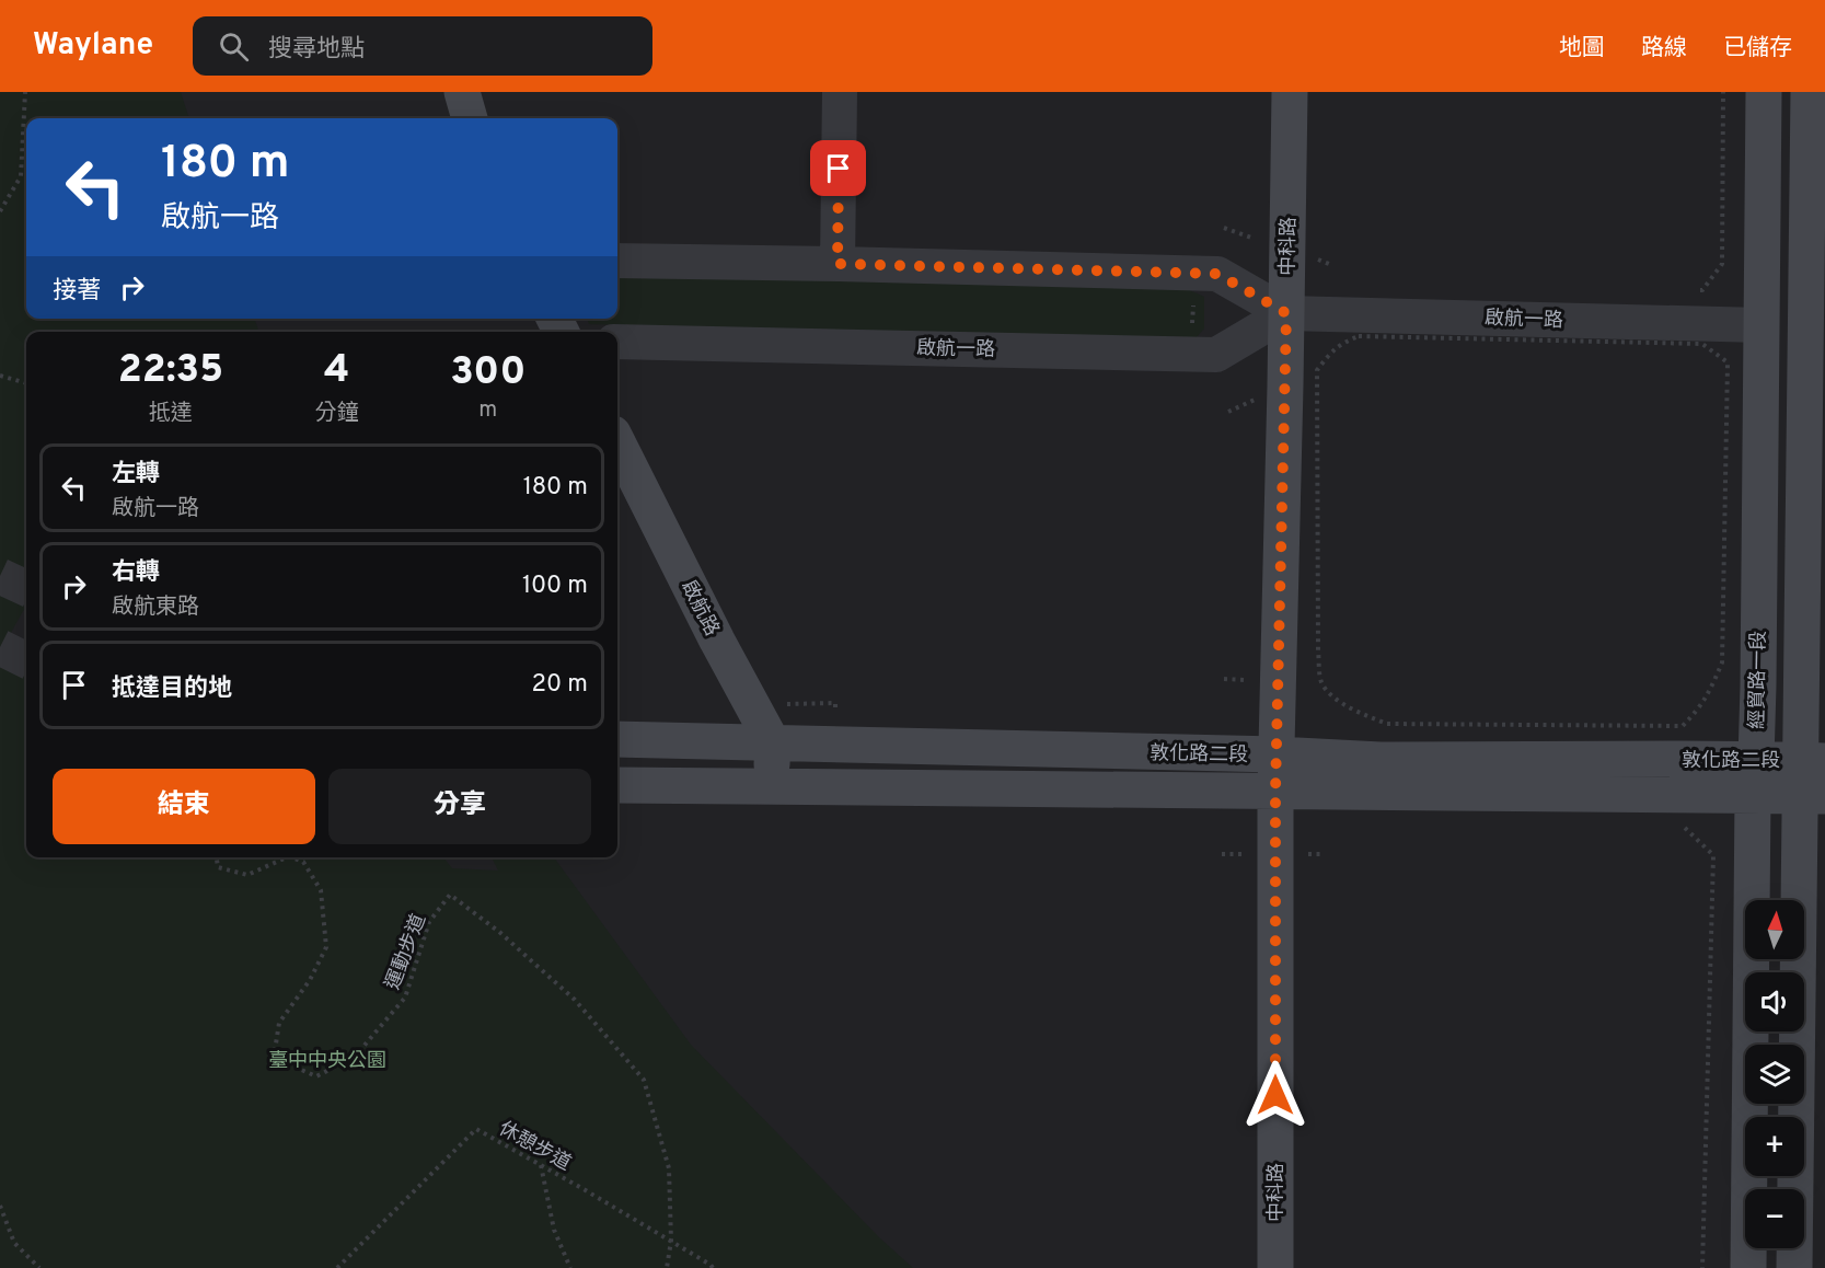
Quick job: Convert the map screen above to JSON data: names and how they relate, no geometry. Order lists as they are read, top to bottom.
{
  "streets": {
    "street": [
      "中科路",
      "啟航一路",
      "啟航路",
      "經貿路一段",
      "敦化路二段"
    ],
    "path": ["運動步道", "休憩步道"]
  },
  "crossings": [
    ["中科路", "啟航一路"],
    ["中科路", "敦化路二段"],
    ["啟航一路", "經貿路一段"],
    ["啟航路", "敦化路二段"],
    ["經貿路一段", "敦化路二段"],
    ["運動步道", "休憩步道"]
  ],
  "parks": ["臺中中央公園"],
  "north": "top",
  "page": {
    "header": "Waylane",
    "search": "搜尋地點",
    "nav": ["地圖", "路線", "已儲存"],
    "turn": ["180 m", "啟航一路"],
    "then": "接著",
    "eta": [
      "22:35",
      "抵達",
      "4",
      "分鐘",
      "300",
      "m"
    ],
    "list": [
      {
        "name": "左轉",
        "note": "啟航一路",
        "value": "180 m"
      },
      {
        "name": "右轉",
        "note": "啟航東路",
        "value": "100 m"
      },
      {
        "name": "抵達目的地",
        "value": "20 m"
      }
    ],
    "buttons": ["結束", "分享"],
    "map_buttons": ["+", "−"]
  }
}
